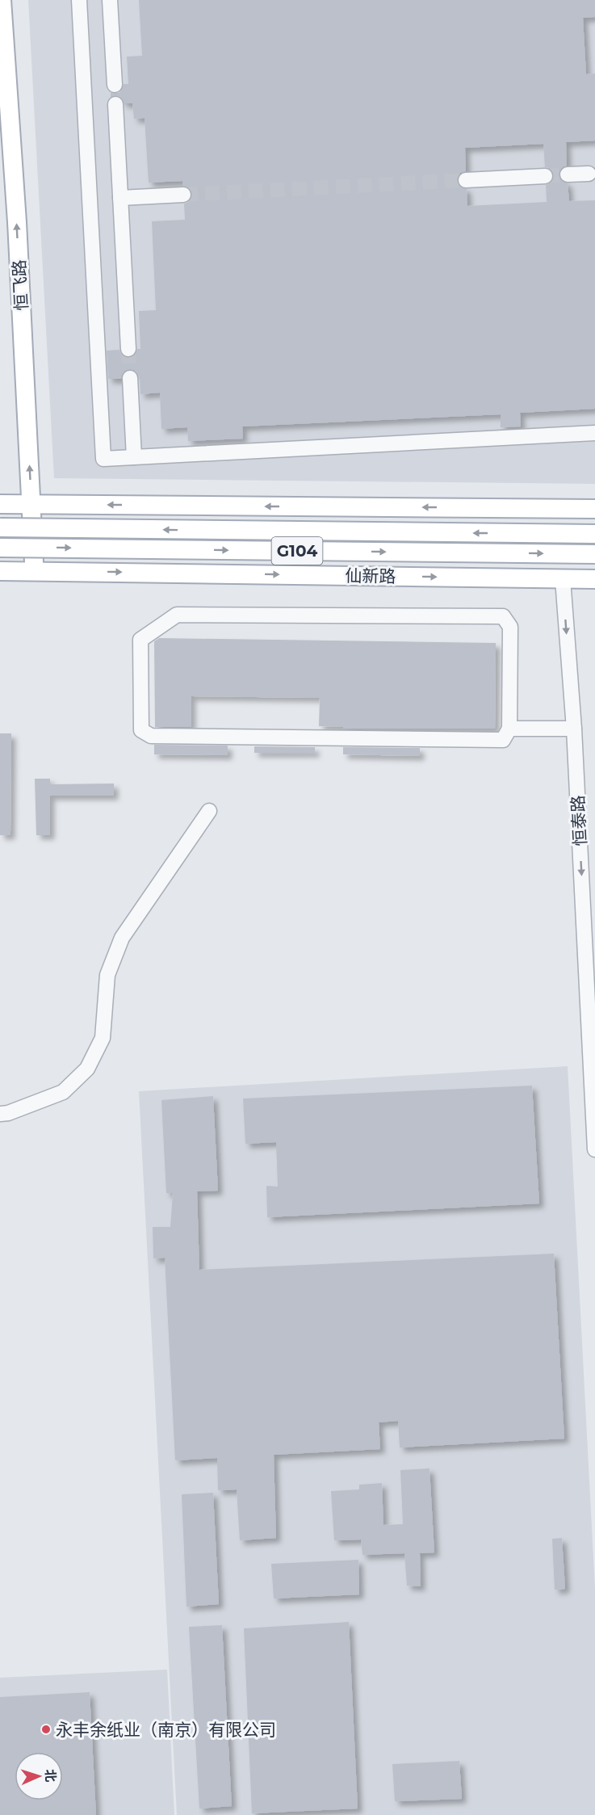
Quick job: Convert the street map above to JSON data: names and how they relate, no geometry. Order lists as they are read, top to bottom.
{
  "streets": {
    "main road": ["恒飞路", "G104", "仙新路"],
    "street": ["恒泰路"]
  },
  "crossings": [
    ["恒飞路", "仙新路"],
    ["仙新路", "恒泰路"]
  ],
  "one_way": ["恒飞路", "恒泰路"],
  "places": ["永丰余纸业（南京）有限公司"],
  "north": "right"
}
